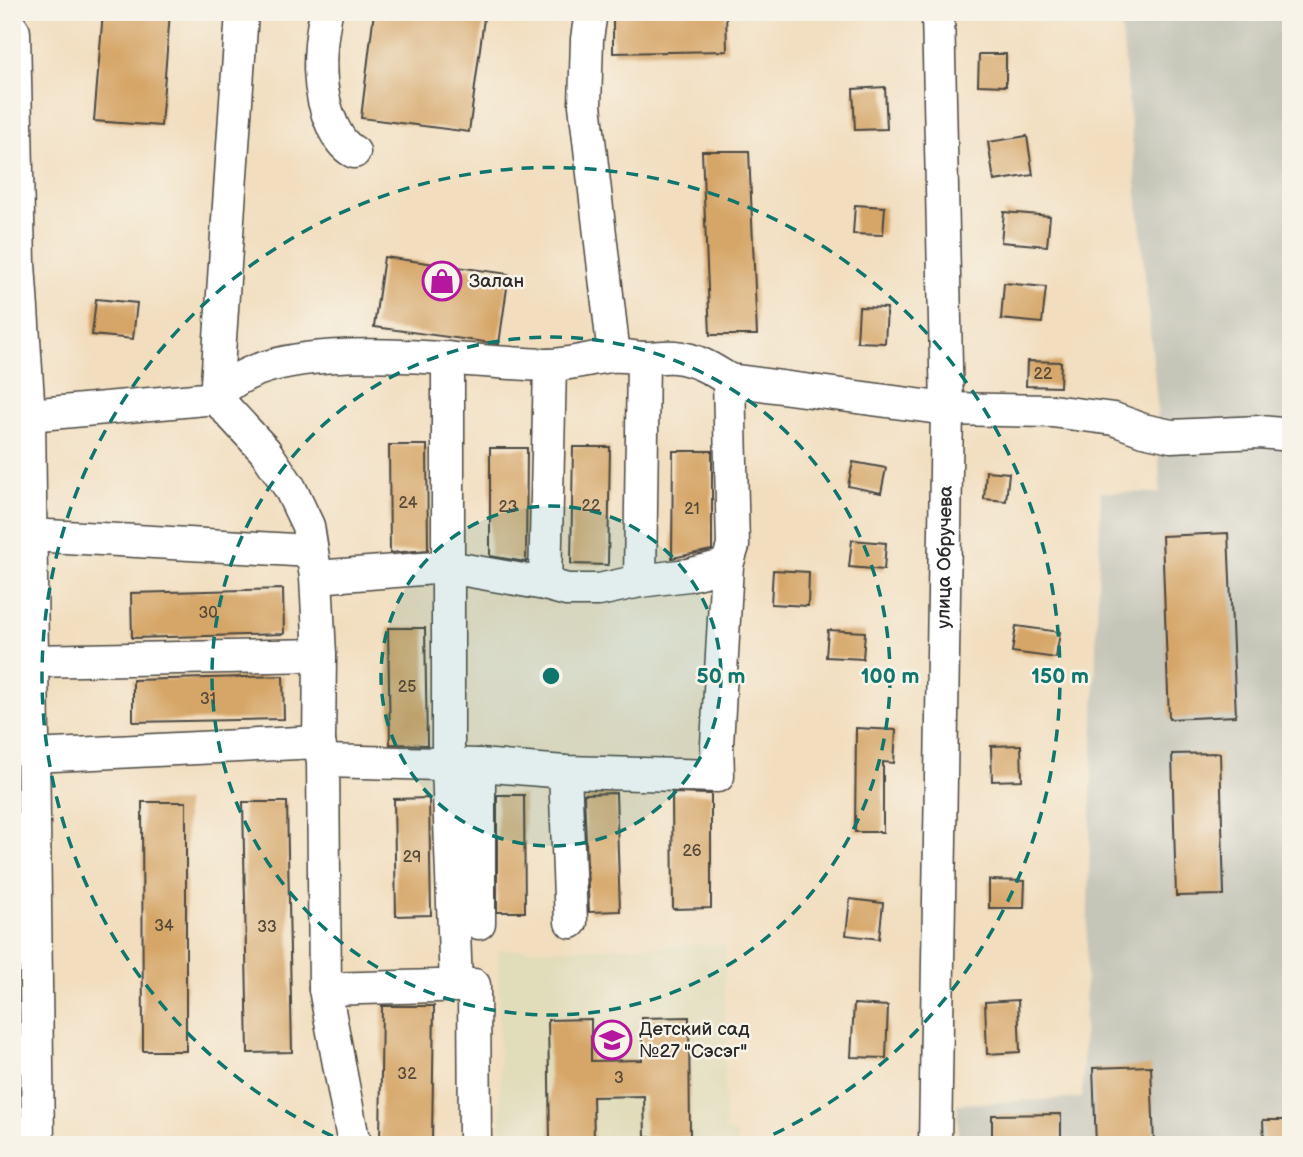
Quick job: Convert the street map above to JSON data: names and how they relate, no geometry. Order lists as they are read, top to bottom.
{
  "streets": {
    "street": ["улица Обручева"]
  },
  "places": {
    "shop": ["Залан"],
    "school or university": ["Детский сад №27 \"Сэсэг\""]
  },
  "house_numbers": [
    "22",
    "24",
    "22",
    "23",
    "21",
    "30",
    "25",
    "31",
    "26",
    "29",
    "34",
    "33",
    "32",
    "3"
  ],
  "rings": ["50 m", "100 m", "150 m"]
}
